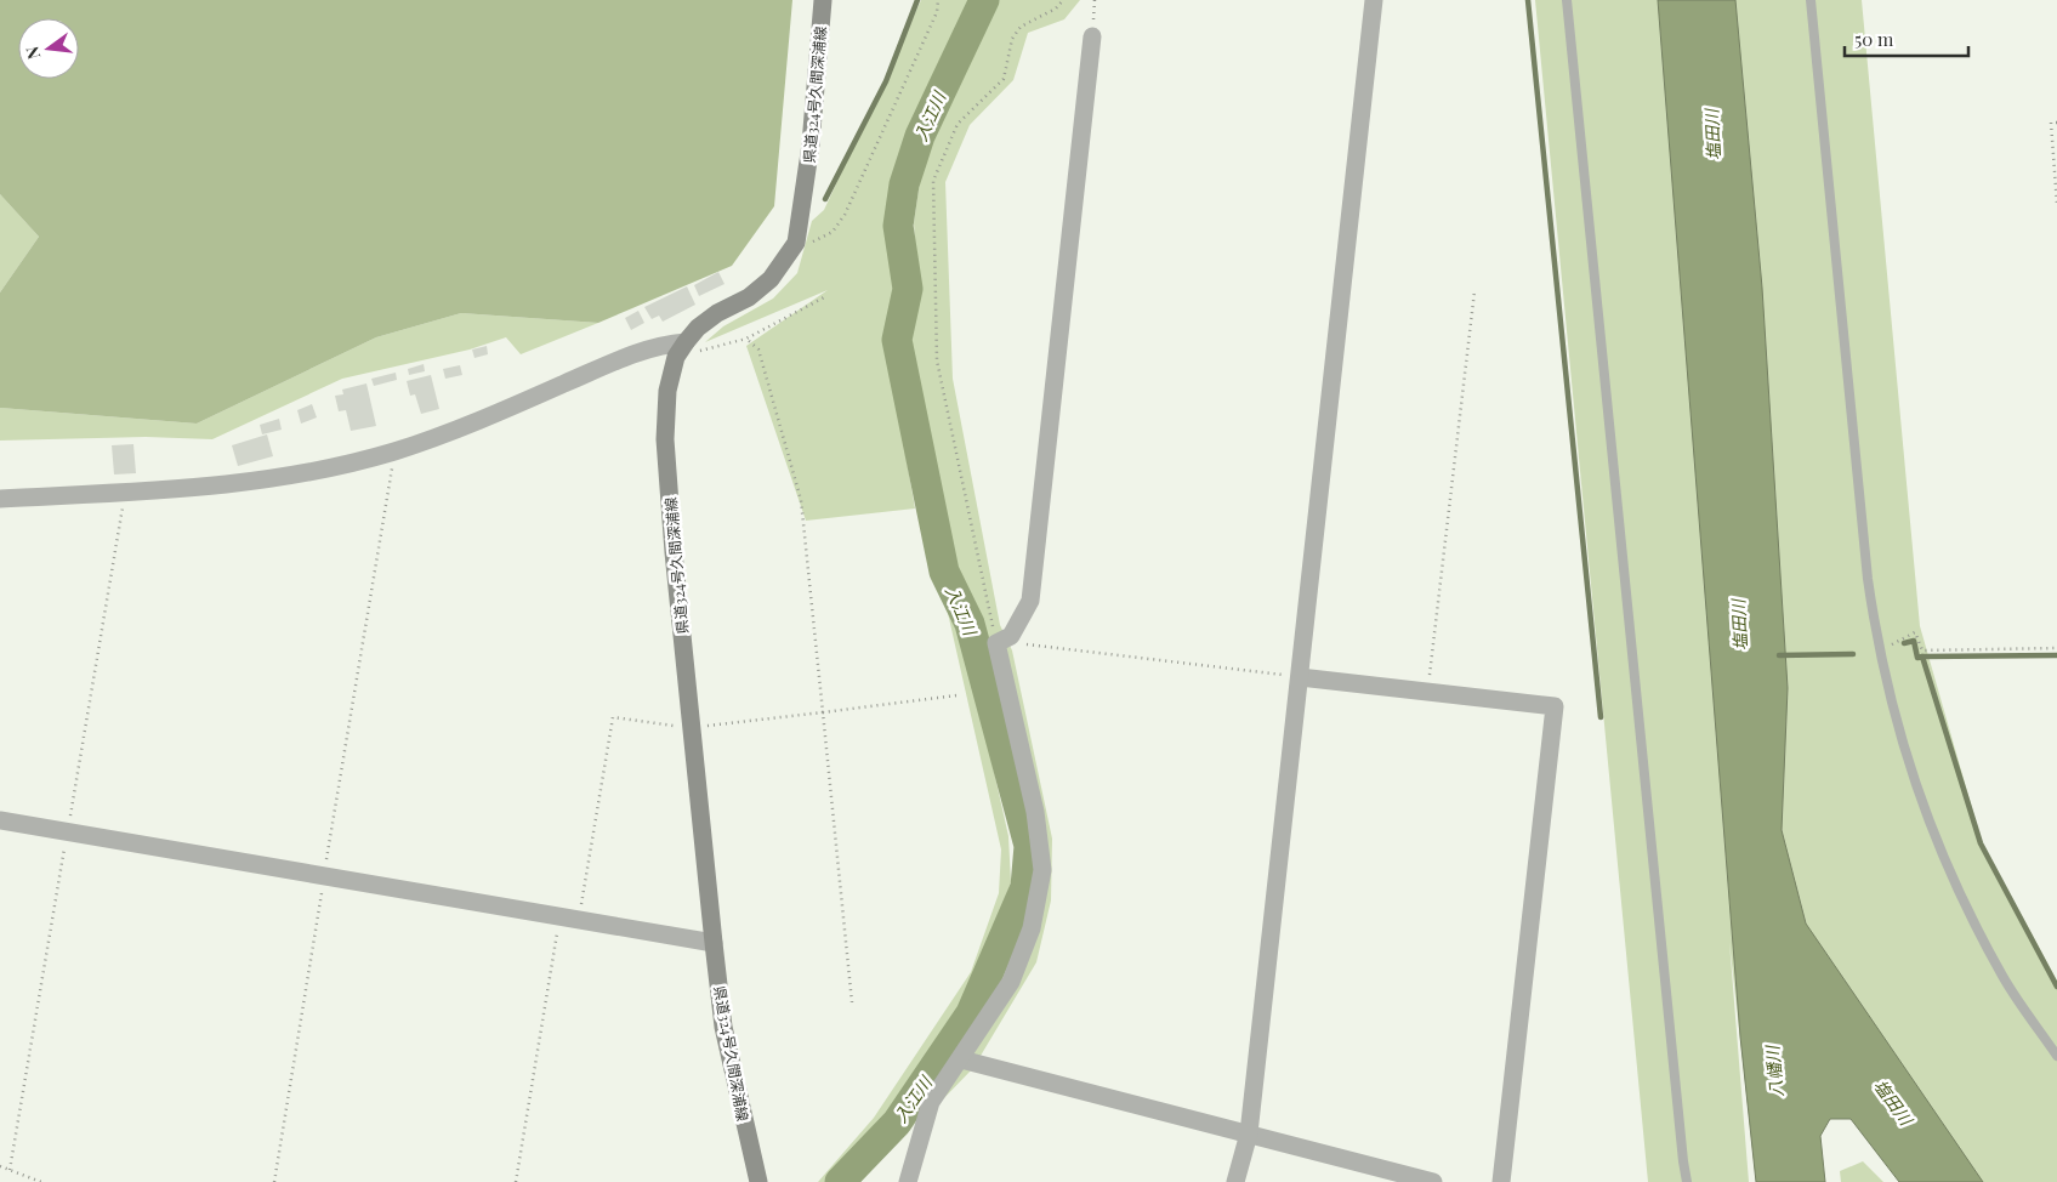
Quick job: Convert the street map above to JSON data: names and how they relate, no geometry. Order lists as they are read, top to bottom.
{
  "streets": {
    "main road": ["県道324号久間深浦線"]
  },
  "water": ["入江川", "塩田川", "八幡川"],
  "scale_bar": "50 m",
  "north": "left"
}
